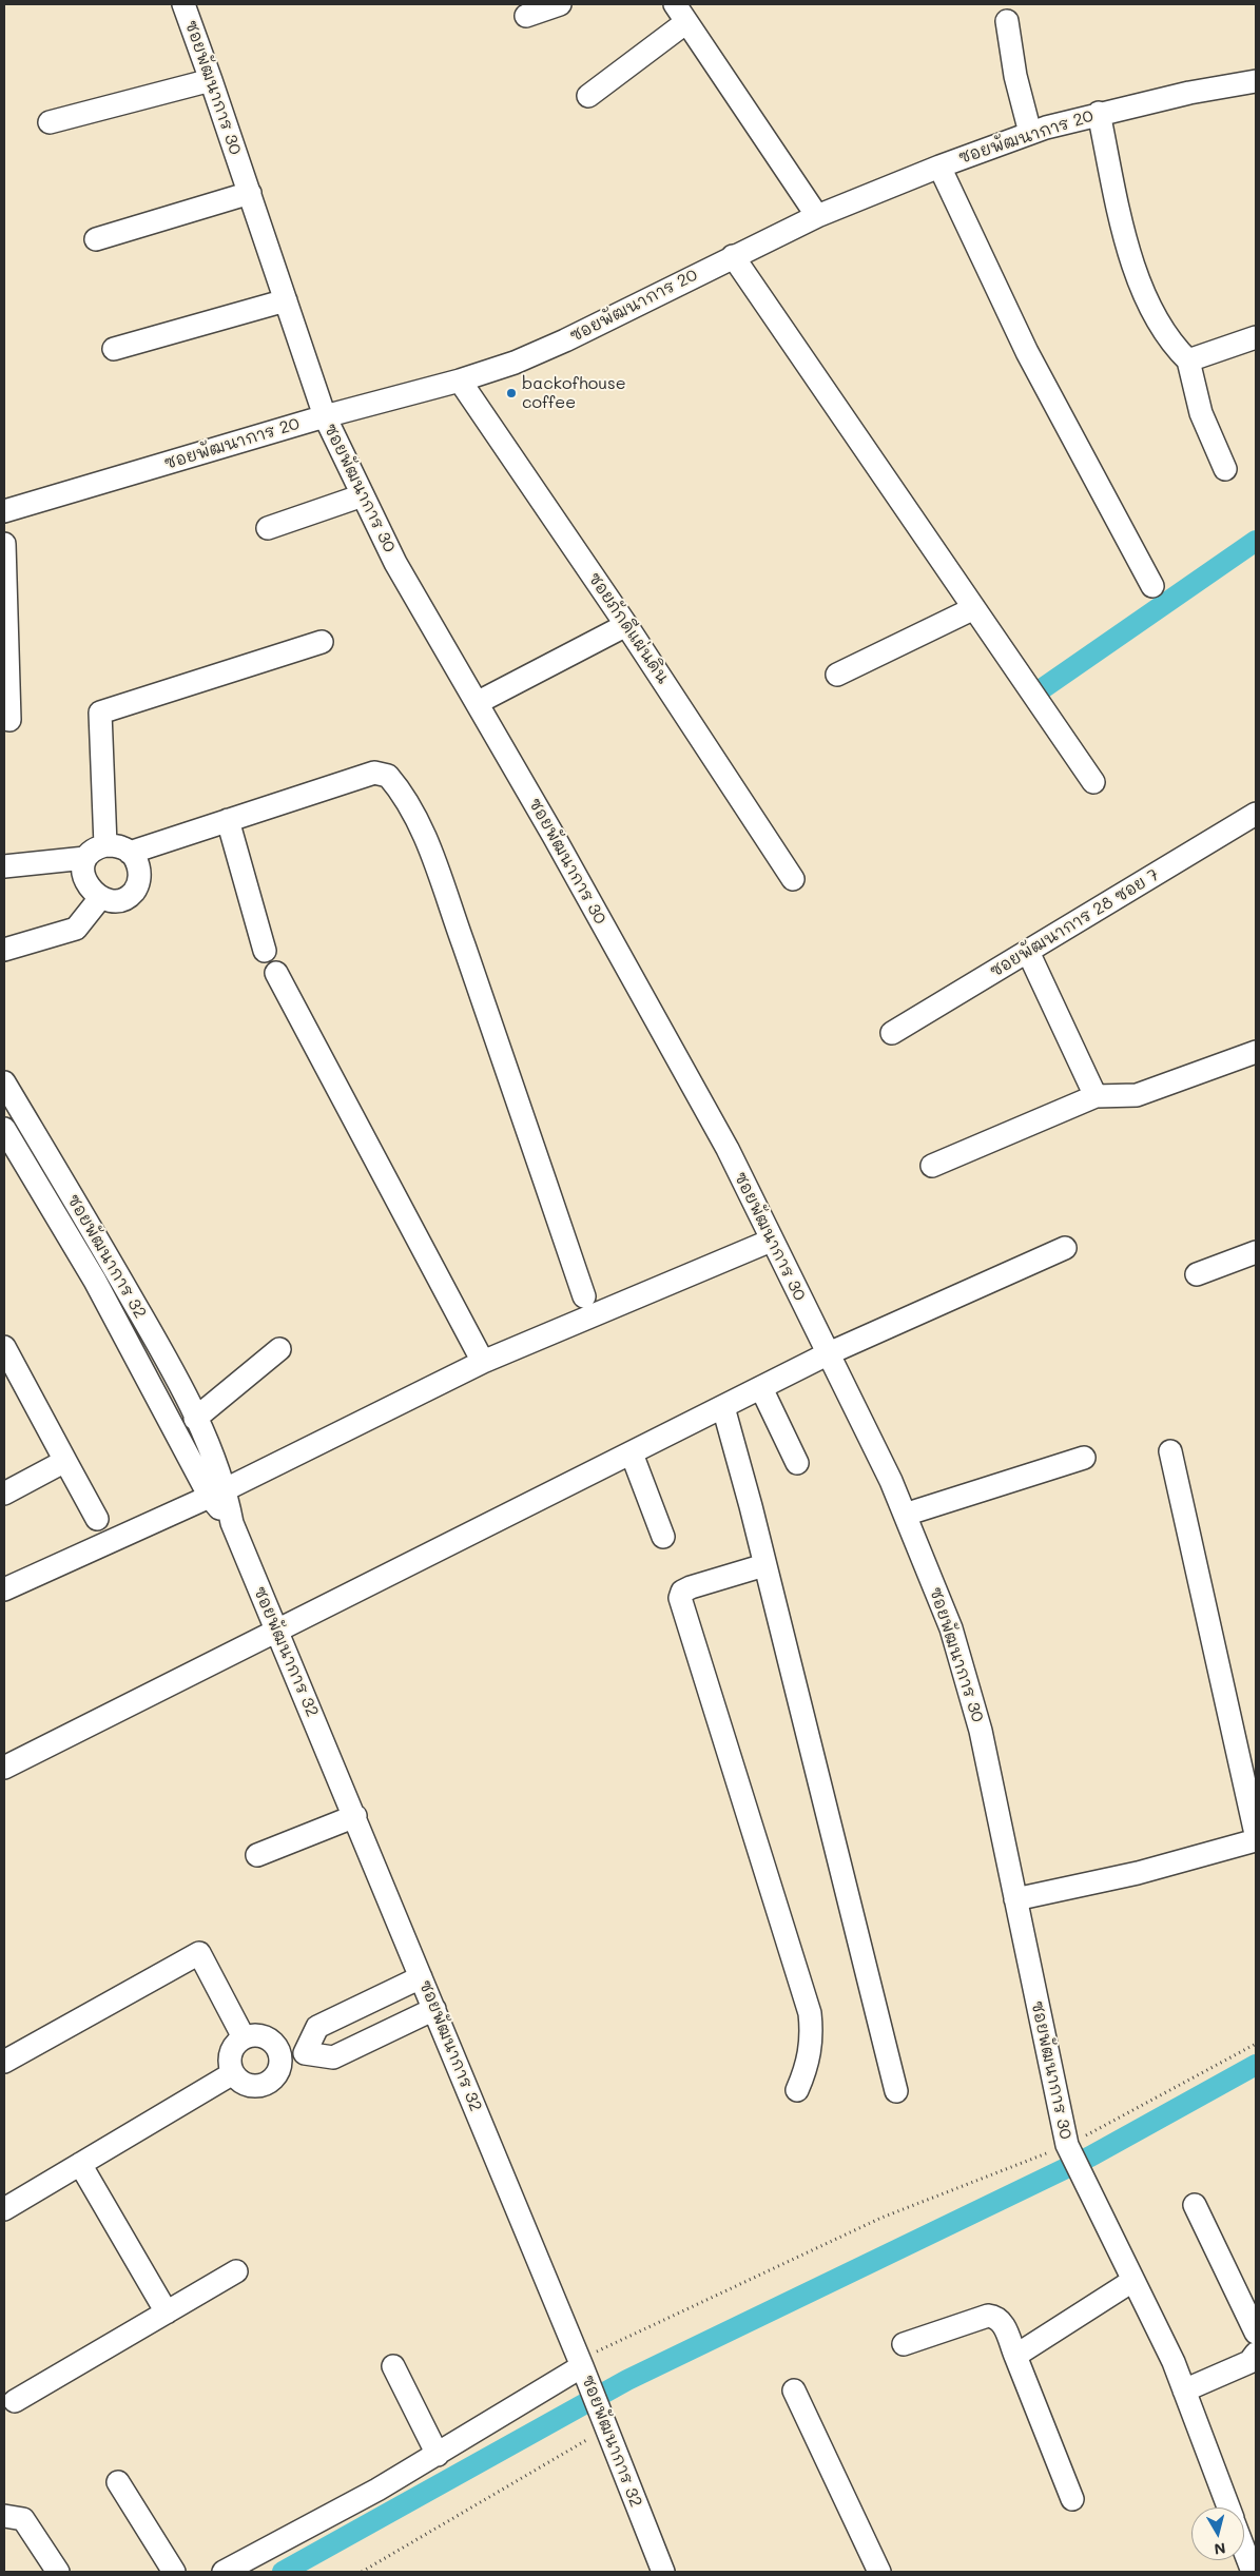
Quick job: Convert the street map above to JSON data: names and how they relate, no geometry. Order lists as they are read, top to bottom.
{
  "streets": {
    "street": [
      "ซอยพัฒนาการ 30",
      "ซอยพัฒนาการ 20",
      "ซอยภักดีแผ่นดิน",
      "ซอยพัฒนาการ 28 ซอย 7",
      "ซอยพัฒนาการ 32"
    ]
  },
  "crossings": [
    ["ซอยพัฒนาการ 30", "ซอยพัฒนาการ 20"],
    ["ซอยพัฒนาการ 20", "ซอยภักดีแผ่นดิน"]
  ],
  "places": ["backofhouse coffee"],
  "north": "bottom"
}
